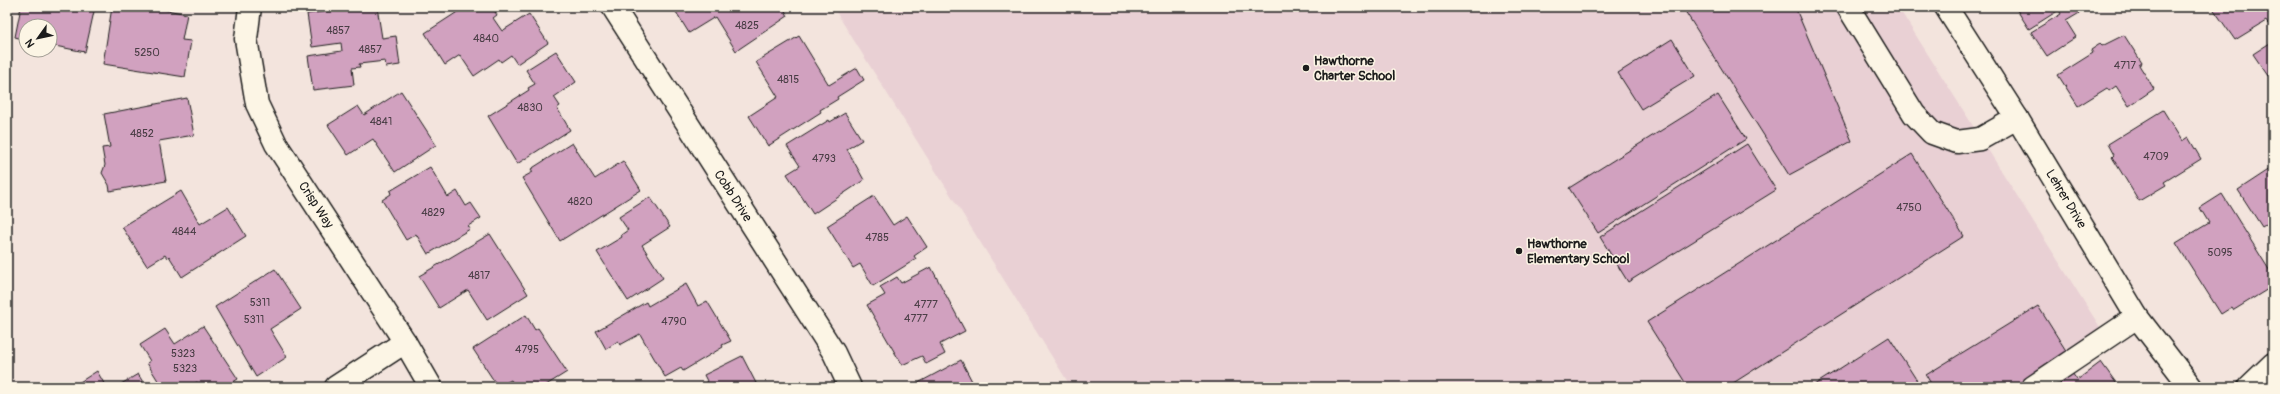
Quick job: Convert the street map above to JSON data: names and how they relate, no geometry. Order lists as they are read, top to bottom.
{
  "streets": {
    "street": ["Cobb Drive", "Lehrer Drive", "Crisp Way"]
  },
  "places": ["Hawthorne Charter School", "Hawthorne Elementary School"],
  "house_numbers": [
    "4825",
    "4857",
    "4840",
    "4857",
    "5250",
    "4717",
    "4815",
    "4830",
    "4841",
    "4852",
    "4709",
    "4793",
    "4820",
    "4750",
    "4829",
    "4844",
    "4785",
    "5095",
    "4817",
    "5311",
    "4777",
    "4777",
    "5311",
    "4790",
    "4795",
    "5323",
    "5323"
  ],
  "north": "bottom left"
}
